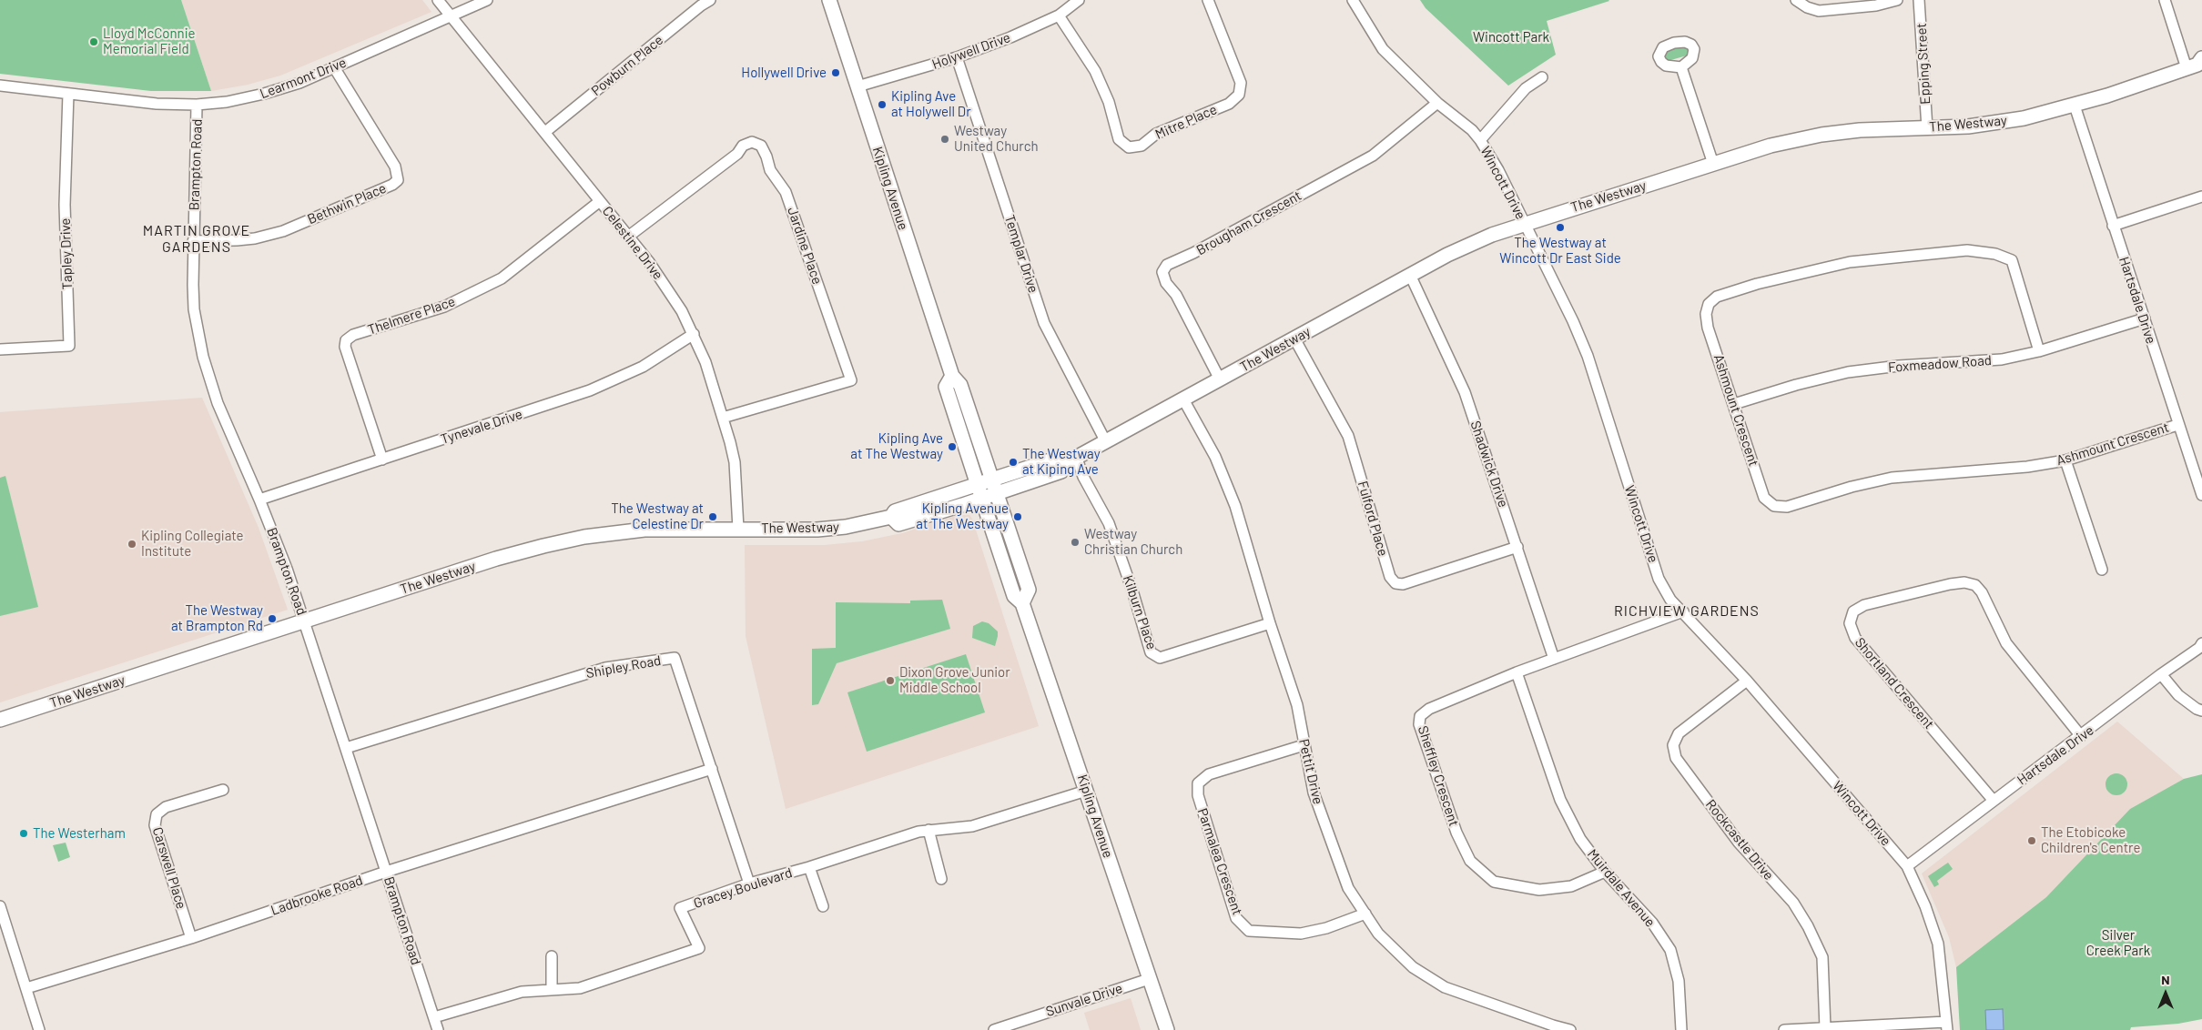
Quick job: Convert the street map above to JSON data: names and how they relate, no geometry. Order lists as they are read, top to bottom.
{
  "streets": {
    "main road": ["The Westway", "Kipling Avenue"],
    "street": [
      "Holywell Drive",
      "Epping Street",
      "Powburn Place",
      "Learmont Drive",
      "Mitre Place",
      "Brampton Road",
      "Wincott Drive",
      "Bethwin Place",
      "Brougham Crescent",
      "Celestine Drive",
      "Jardine Place",
      "Tapley Drive",
      "Templar Drive",
      "Hartsdale Drive",
      "Thelmere Place",
      "Foxmeadow Road",
      "Ashmount Crescent",
      "Tynevale Drive",
      "Shadwick Drive",
      "Fulford Place",
      "Kilburn Place",
      "Shipley Road",
      "Shortland Crescent",
      "Pettit Drive",
      "Sheffley Crescent",
      "Rockcastle Drive",
      "Parmalea Crescent",
      "Carswell Place",
      "Gracey Boulevard",
      "Muirdale Avenue",
      "Ladbrooke Road",
      "Sunvale Drive"
    ]
  },
  "crossings": [
    ["Holywell Drive", "Mitre Place"],
    ["Holywell Drive", "Kipling Avenue"],
    ["Holywell Drive", "Templar Drive"],
    ["Epping Street", "The Westway"],
    ["Powburn Place", "Celestine Drive"],
    ["Learmont Drive", "Brampton Road"],
    ["Learmont Drive", "Bethwin Place"],
    ["Learmont Drive", "Celestine Drive"],
    ["Learmont Drive", "Tapley Drive"],
    ["The Westway", "Brampton Road"],
    ["The Westway", "Wincott Drive"],
    ["The Westway", "Kipling Avenue"],
    ["The Westway", "Brougham Crescent"],
    ["The Westway", "Celestine Drive"],
    ["The Westway", "Templar Drive"],
    ["The Westway", "Hartsdale Drive"],
    ["The Westway", "Shadwick Drive"],
    ["The Westway", "Fulford Place"],
    ["The Westway", "Kilburn Place"],
    ["The Westway", "Pettit Drive"],
    ["Brampton Road", "Bethwin Place"],
    ["Brampton Road", "Tynevale Drive"],
    ["Brampton Road", "Shipley Road"],
    ["Brampton Road", "Gracey Boulevard"],
    ["Brampton Road", "Ladbrooke Road"],
    ["Wincott Drive", "Brougham Crescent"],
    ["Wincott Drive", "Hartsdale Drive"],
    ["Wincott Drive", "Sheffley Crescent"],
    ["Wincott Drive", "Rockcastle Drive"],
    ["Kipling Avenue", "Gracey Boulevard"],
    ["Kipling Avenue", "Sunvale Drive"],
    ["Celestine Drive", "Jardine Place"],
    ["Celestine Drive", "Thelmere Place"],
    ["Celestine Drive", "Tynevale Drive"],
    ["Hartsdale Drive", "Foxmeadow Road"],
    ["Hartsdale Drive", "Ashmount Crescent"],
    ["Hartsdale Drive", "Shortland Crescent"],
    ["Thelmere Place", "Tynevale Drive"],
    ["Foxmeadow Road", "Ashmount Crescent"],
    ["Shadwick Drive", "Fulford Place"],
    ["Shadwick Drive", "Sheffley Crescent"],
    ["Kilburn Place", "Pettit Drive"],
    ["Shipley Road", "Gracey Boulevard"],
    ["Shipley Road", "Ladbrooke Road"],
    ["Pettit Drive", "Parmalea Crescent"],
    ["Sheffley Crescent", "Muirdale Avenue"],
    ["Carswell Place", "Ladbrooke Road"]
  ],
  "districts": ["MARTIN GROVE GARDENS", "RICHVIEW GARDENS"],
  "parks": ["Wincott Park", "Silver Creek Park"],
  "places": [
    "Lloyd McConnie Memorial Field",
    "Hollywell Drive",
    "Kipling Ave at Holywell Dr",
    "Westway United Church",
    "The Westway at Wincott Dr East Side",
    "Kipling Ave at The Westway",
    "The Westway at Kiping Ave",
    "The Westway at Celestine Dr",
    "Kipling Avenue at The Westway",
    "Westway Christian Church",
    "Kipling Collegiate Institute",
    "The Westway at Brampton Rd",
    "Dixon Grove Junior Middle School",
    "The Westerham",
    "The Etobicoke Children's Centre"
  ],
  "north": "top"
}
